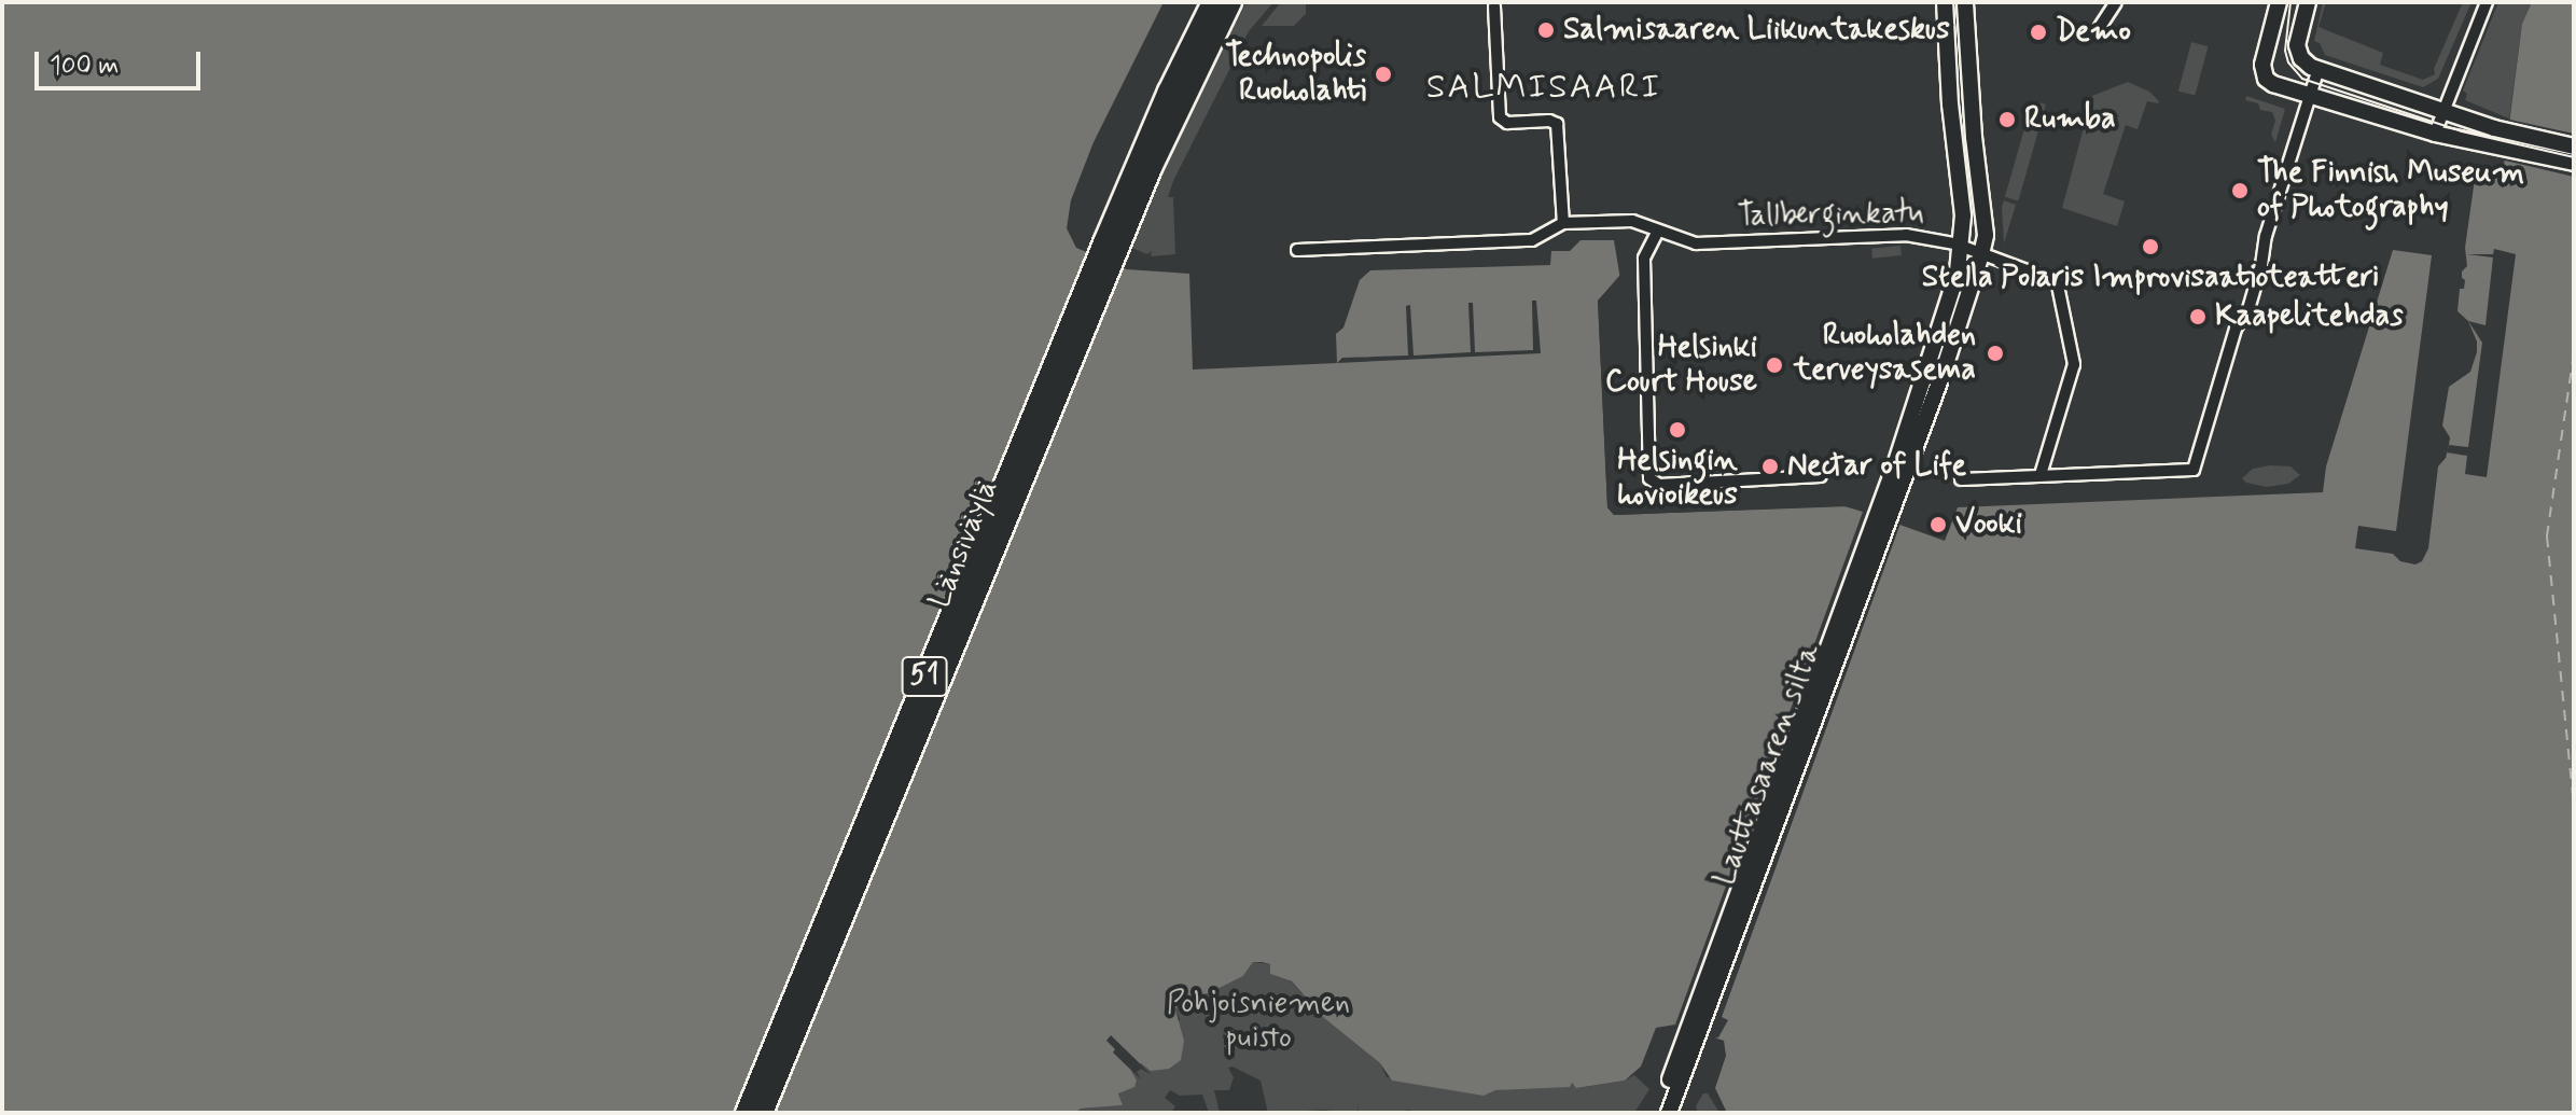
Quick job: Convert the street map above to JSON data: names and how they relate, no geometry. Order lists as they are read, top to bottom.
{
  "streets": {
    "highway": ["Länsiväylä", "51"],
    "main road": ["Lauttasaaren silta"],
    "street": ["Tallberginkatu"]
  },
  "districts": ["SALMISAARI"],
  "parks": ["Pohjoisniemen puisto"],
  "places": [
    "Salmisaaren Liikuntakeskus",
    "Demo",
    "Technopolis Ruoholahti",
    "Rumba",
    "The Finnish Museum of Photography",
    "Stella Polaris Improvisaatioteatteri",
    "Kaapelitehdas",
    "Ruoholahden terveysasema",
    "Helsinki Court House",
    "Helsingin hovioikeus",
    "Nectar of Life",
    "Vooki"
  ],
  "scale_bar": "100 m"
}
